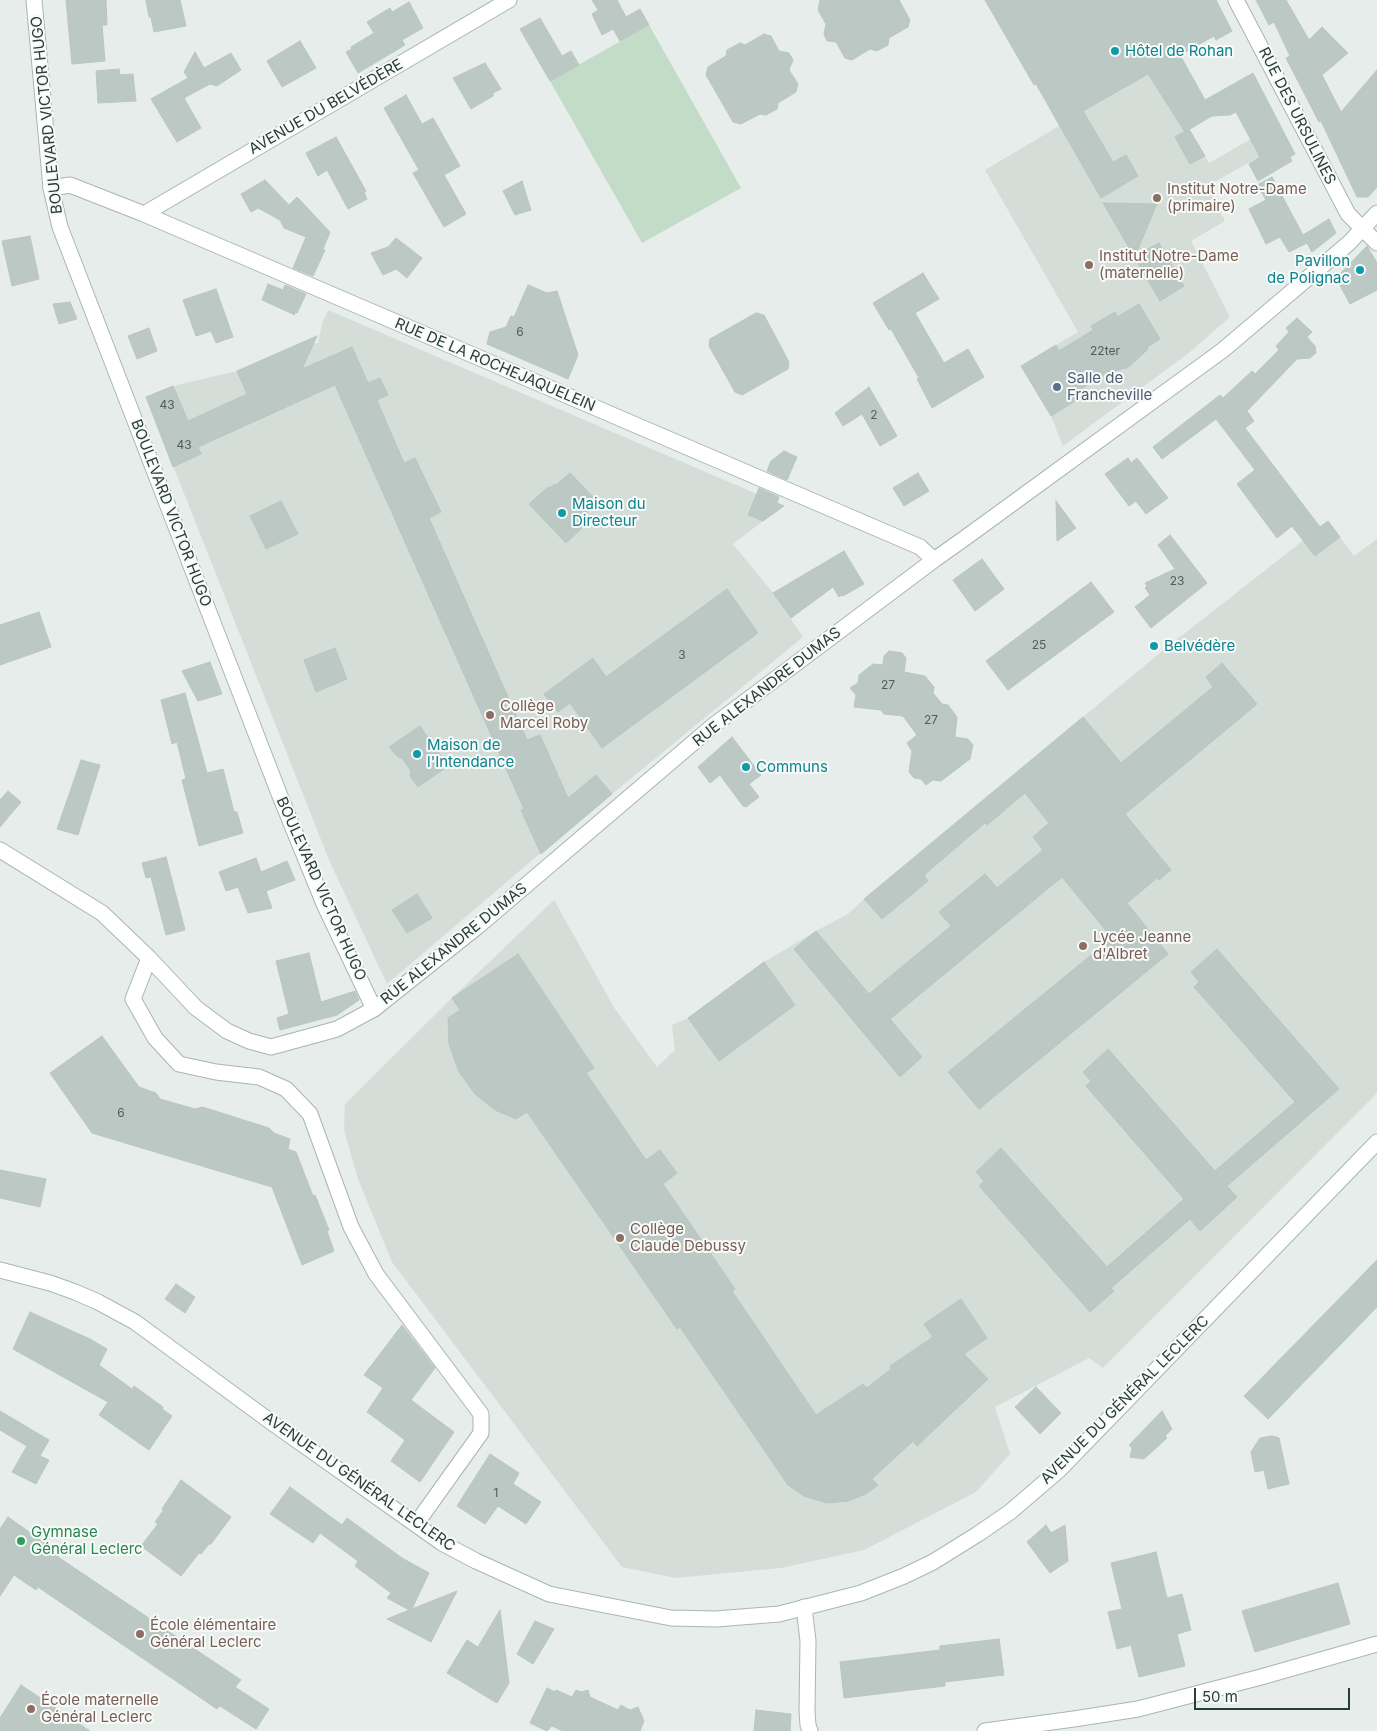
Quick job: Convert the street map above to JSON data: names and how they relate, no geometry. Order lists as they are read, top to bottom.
{
  "streets": {
    "street": [
      "AVENUE DU BELVÉDÈRE",
      "BOULEVARD VICTOR HUGO",
      "RUE DES URSULINES",
      "RUE DE LA ROCHEJAQUELEIN",
      "RUE ALEXANDRE DUMAS",
      "AVENUE DU GÉNÉRAL LECLERC"
    ]
  },
  "crossings": [
    ["AVENUE DU BELVÉDÈRE", "RUE DE LA ROCHEJAQUELEIN"],
    ["BOULEVARD VICTOR HUGO", "RUE DE LA ROCHEJAQUELEIN"],
    ["BOULEVARD VICTOR HUGO", "RUE ALEXANDRE DUMAS"],
    ["RUE DES URSULINES", "RUE ALEXANDRE DUMAS"],
    ["RUE DE LA ROCHEJAQUELEIN", "RUE ALEXANDRE DUMAS"]
  ],
  "places": [
    "Hôtel de Rohan",
    "Institut Notre-Dame (primaire)",
    "Institut Notre-Dame (maternelle)",
    "Pavillon de Polignac",
    "Salle de Francheville",
    "Maison du Directeur",
    "Belvédère",
    "Collège Marcel Roby",
    "Maison de l'Intendance",
    "Communs",
    "Lycée Jeanne d'Albret",
    "Collège Claude Debussy",
    "Gymnase Général Leclerc",
    "École élémentaire Général Leclerc",
    "École maternelle Général Leclerc"
  ],
  "house_numbers": [
    "6",
    "22ter",
    "43",
    "2",
    "43",
    "23",
    "25",
    "3",
    "27",
    "27",
    "6",
    "1"
  ],
  "scale_bar": "50 m"
}
